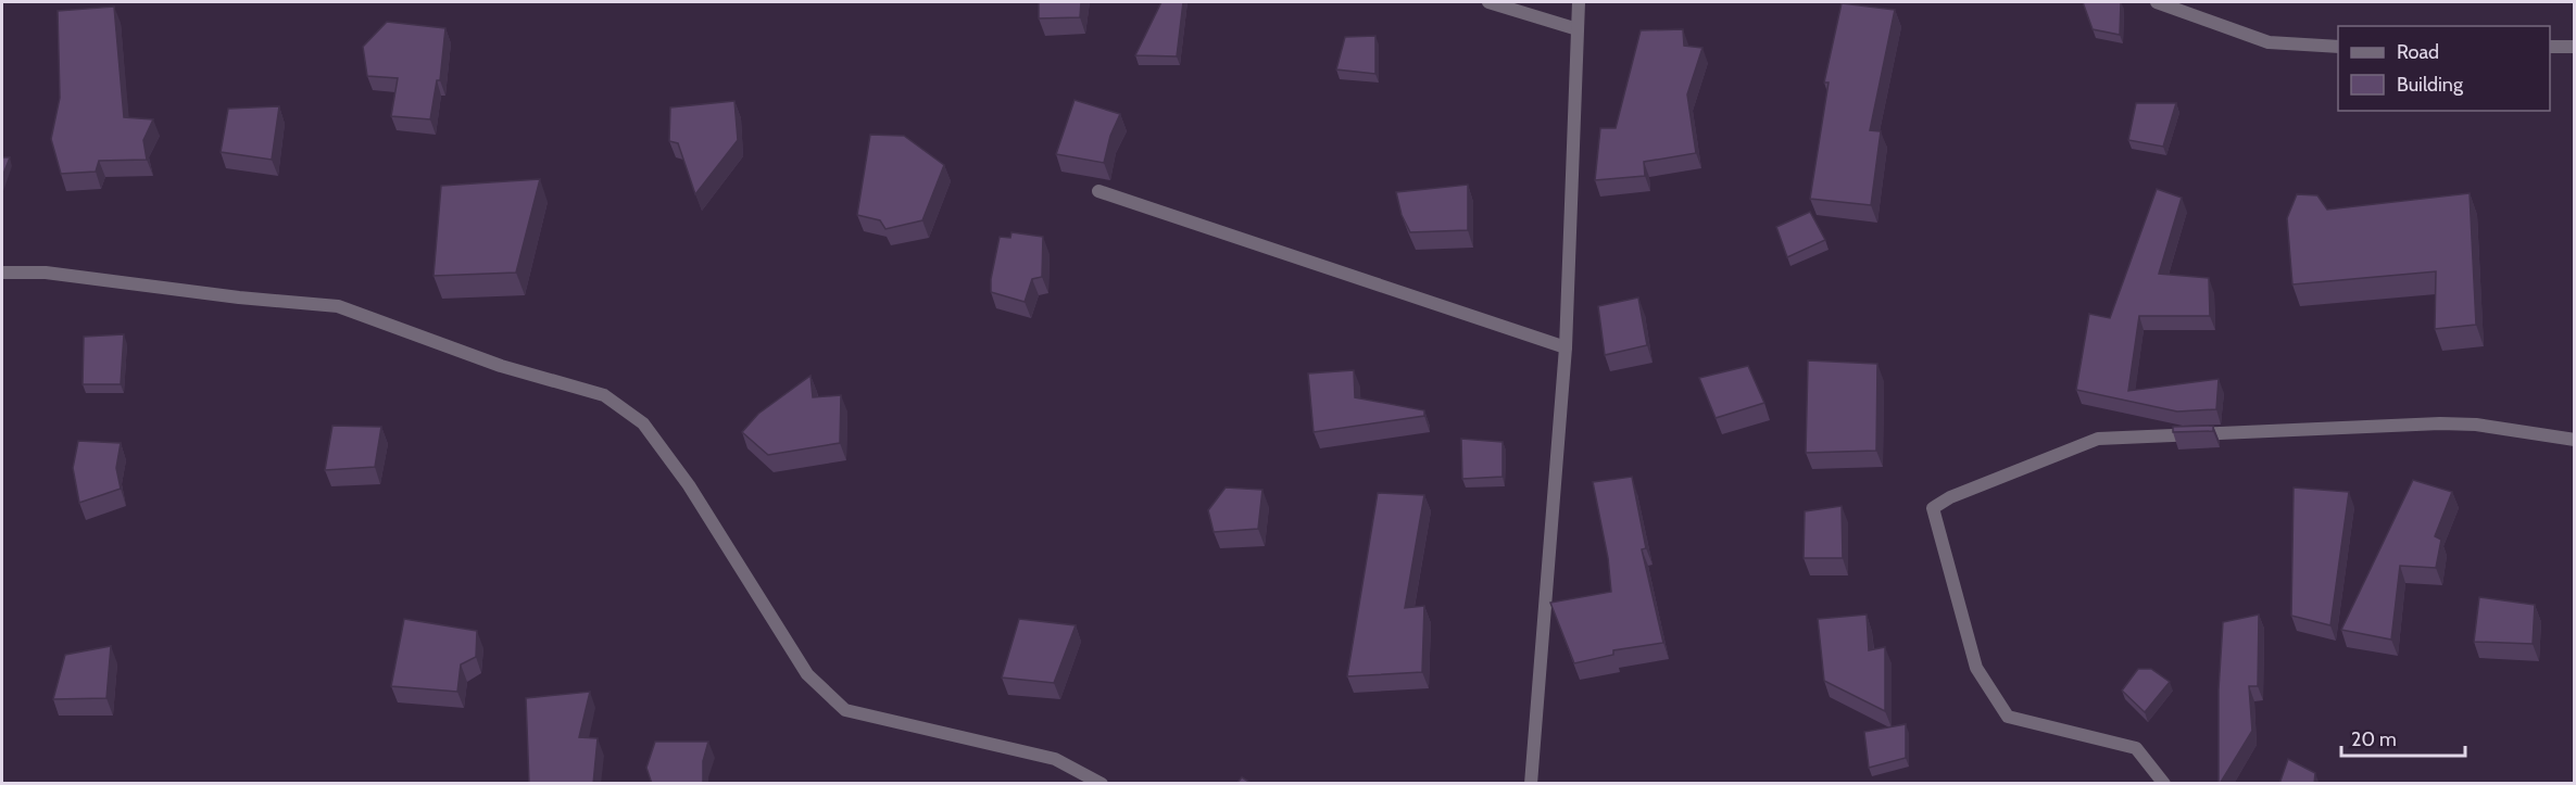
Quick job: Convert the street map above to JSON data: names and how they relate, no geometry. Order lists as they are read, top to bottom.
{
  "legend": ["Road", "Building"],
  "scale_bar": "20 m"
}
